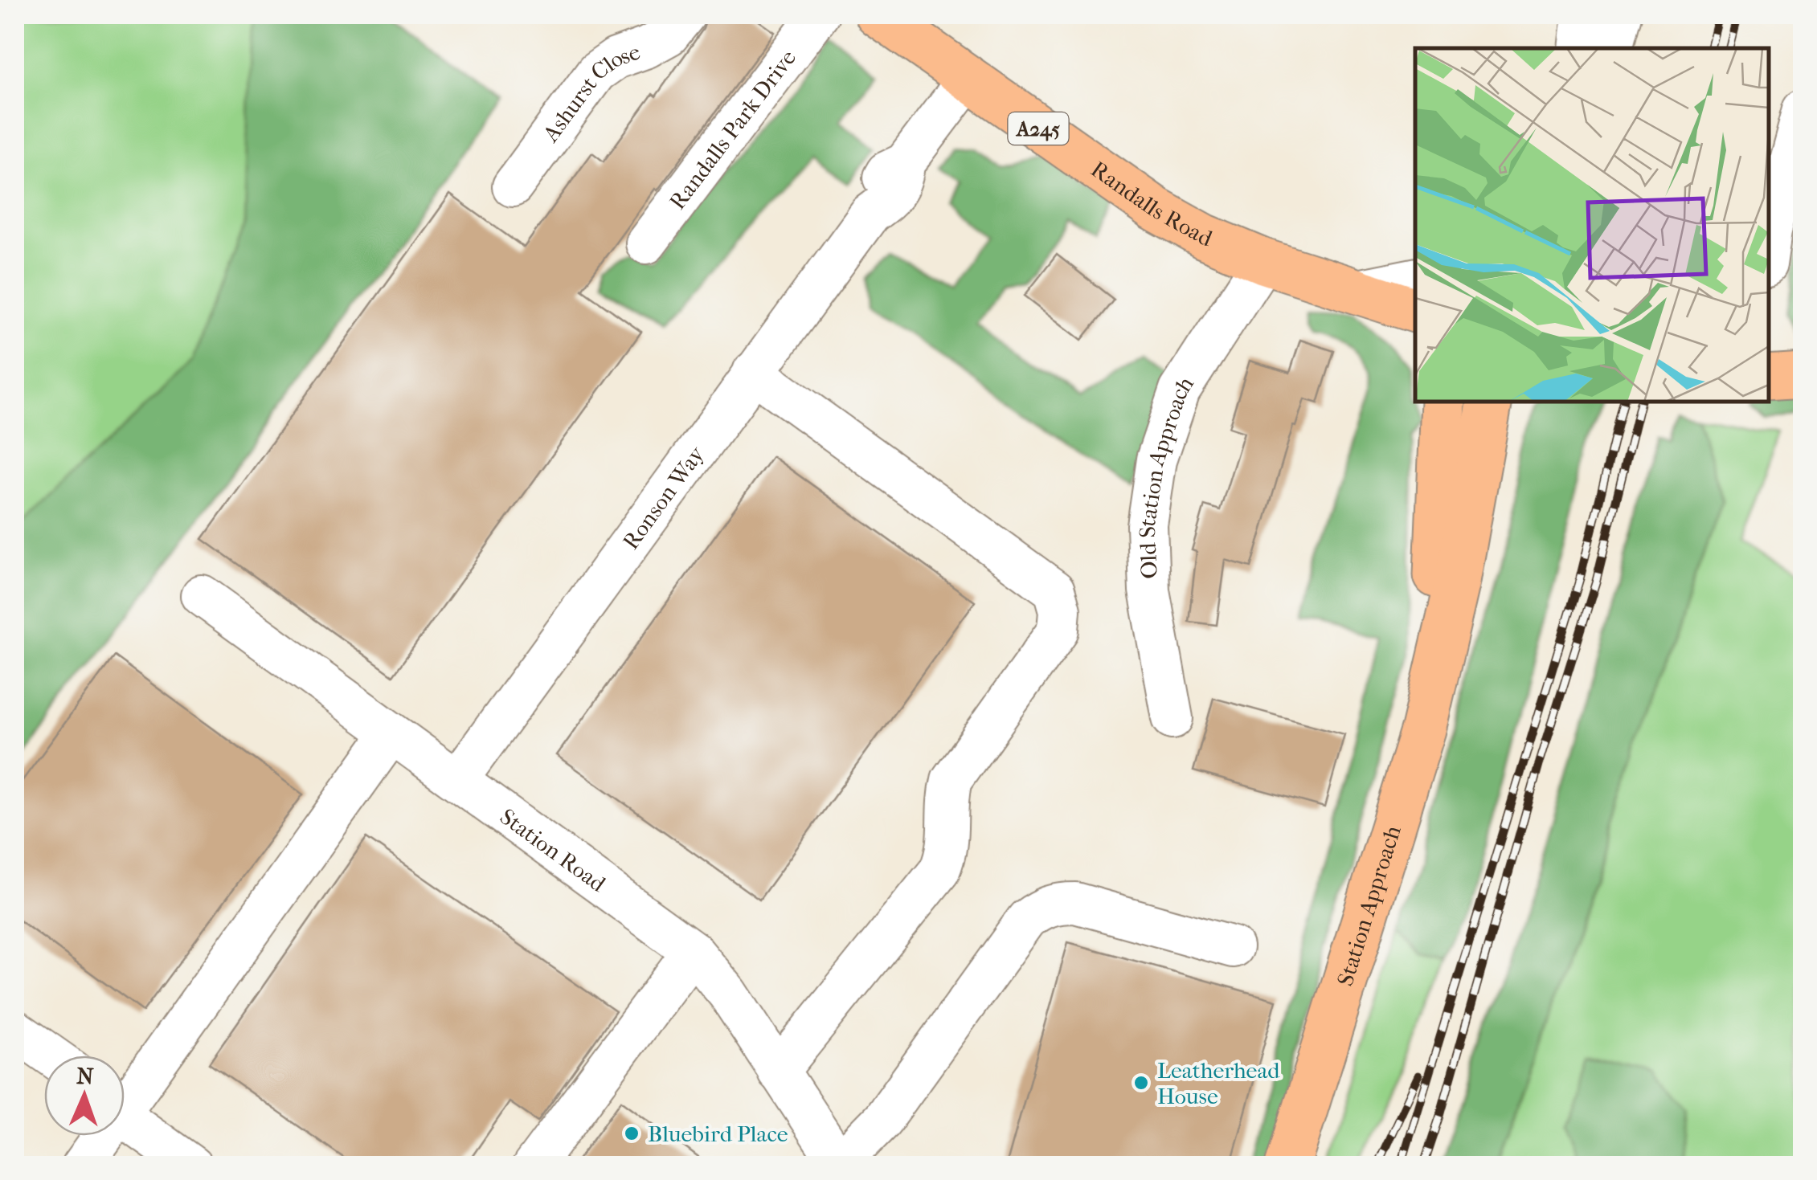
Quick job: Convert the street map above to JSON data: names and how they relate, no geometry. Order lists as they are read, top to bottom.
{
  "streets": {
    "main road": ["A245", "Randalls Road", "Station Approach"],
    "street": [
      "Ashurst Close",
      "Randalls Park Drive",
      "Old Station Approach",
      "Ronson Way",
      "Station Road"
    ]
  },
  "crossings": [
    ["Randalls Road", "Old Station Approach"],
    ["Randalls Road", "Ronson Way"],
    ["Ronson Way", "Station Road"]
  ],
  "places": ["Leatherhead House", "Bluebird Place"],
  "north": "top"
}
